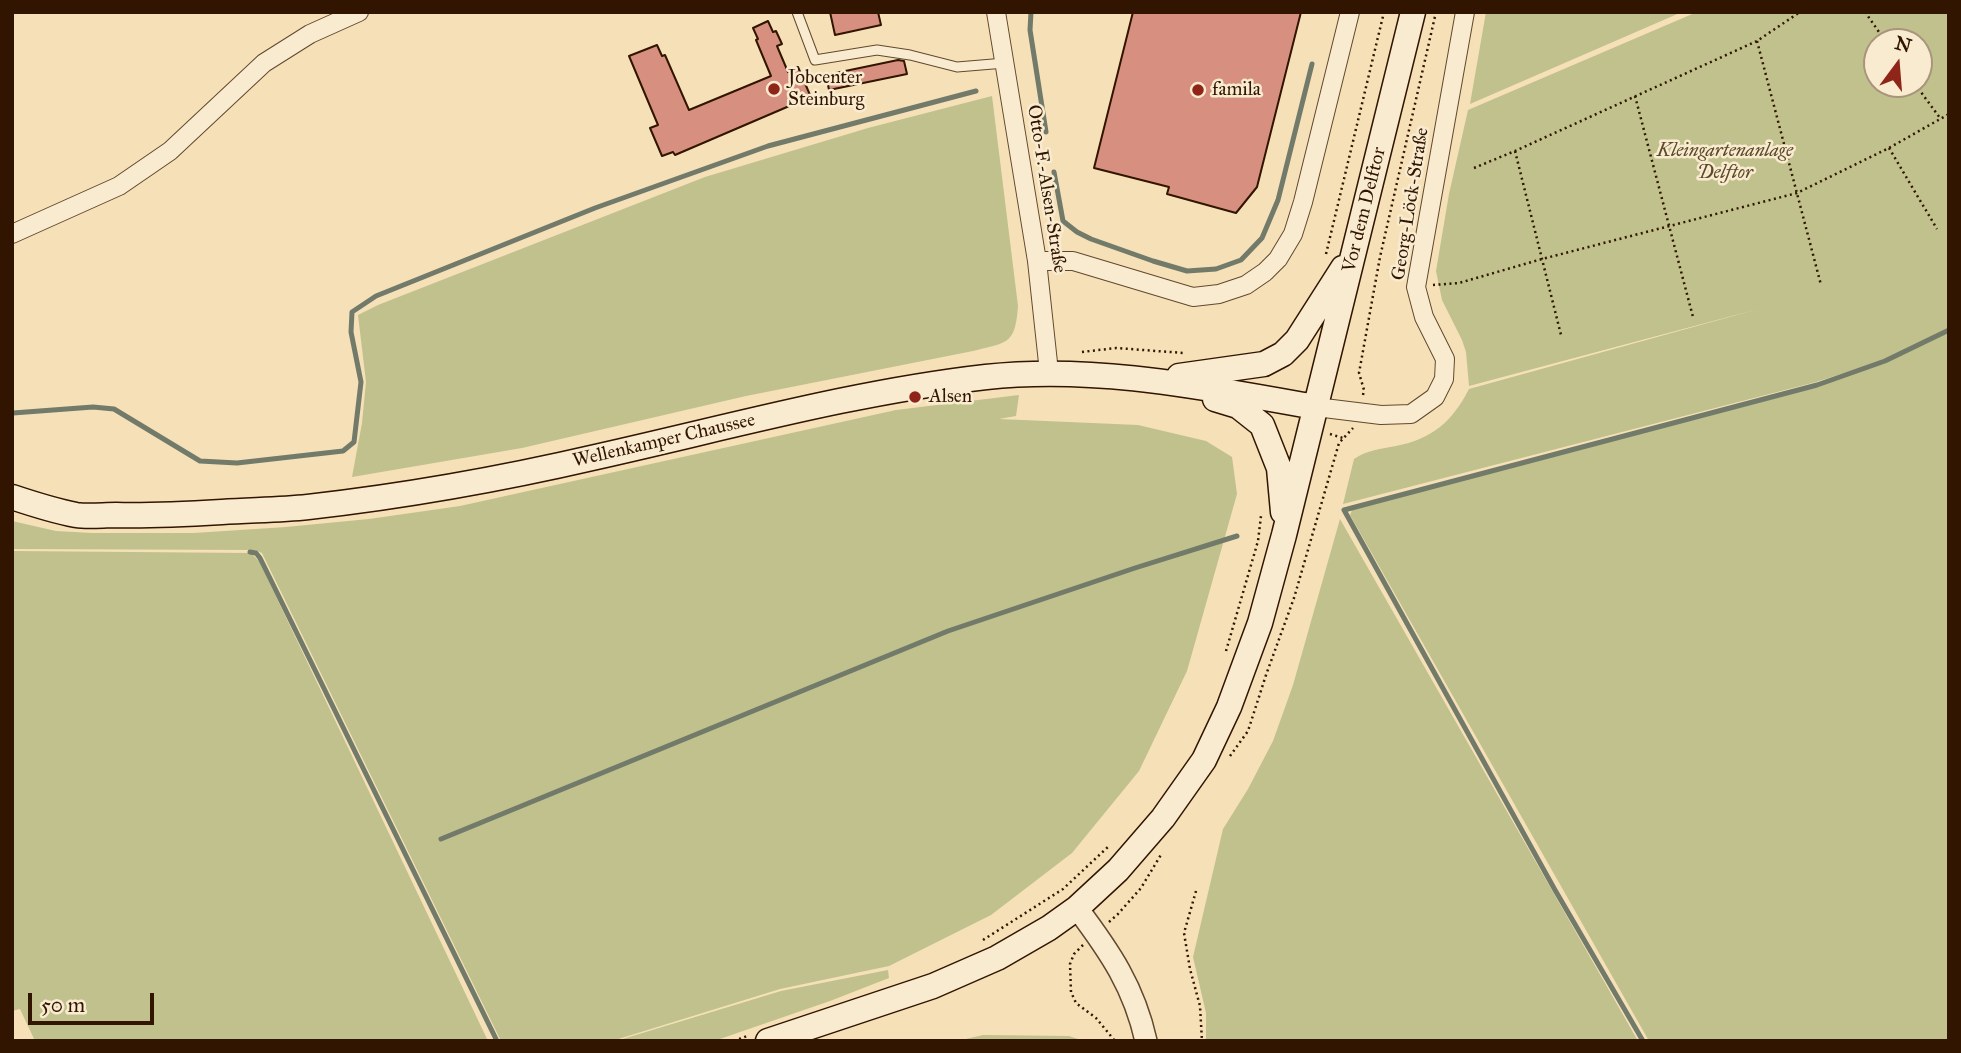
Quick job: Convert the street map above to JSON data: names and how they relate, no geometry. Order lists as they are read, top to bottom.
{
  "streets": {
    "main road": ["Vor dem Delftor", "Wellenkamper Chaussee"],
    "street": ["Otto-F.-Alsen-Straße", "Georg-Löck-Straße"]
  },
  "crossings": [
    ["Otto-F.-Alsen-Straße", "Wellenkamper Chaussee"],
    ["Georg-Löck-Straße", "Vor dem Delftor"],
    ["Georg-Löck-Straße", "Wellenkamper Chaussee"],
    ["Vor dem Delftor", "Wellenkamper Chaussee"]
  ],
  "parks": ["Kleingartenanlage Delftor"],
  "places": ["Jobcenter Steinburg", "famila", "Alsen"],
  "scale_bar": "50 m",
  "north": "top"
}
